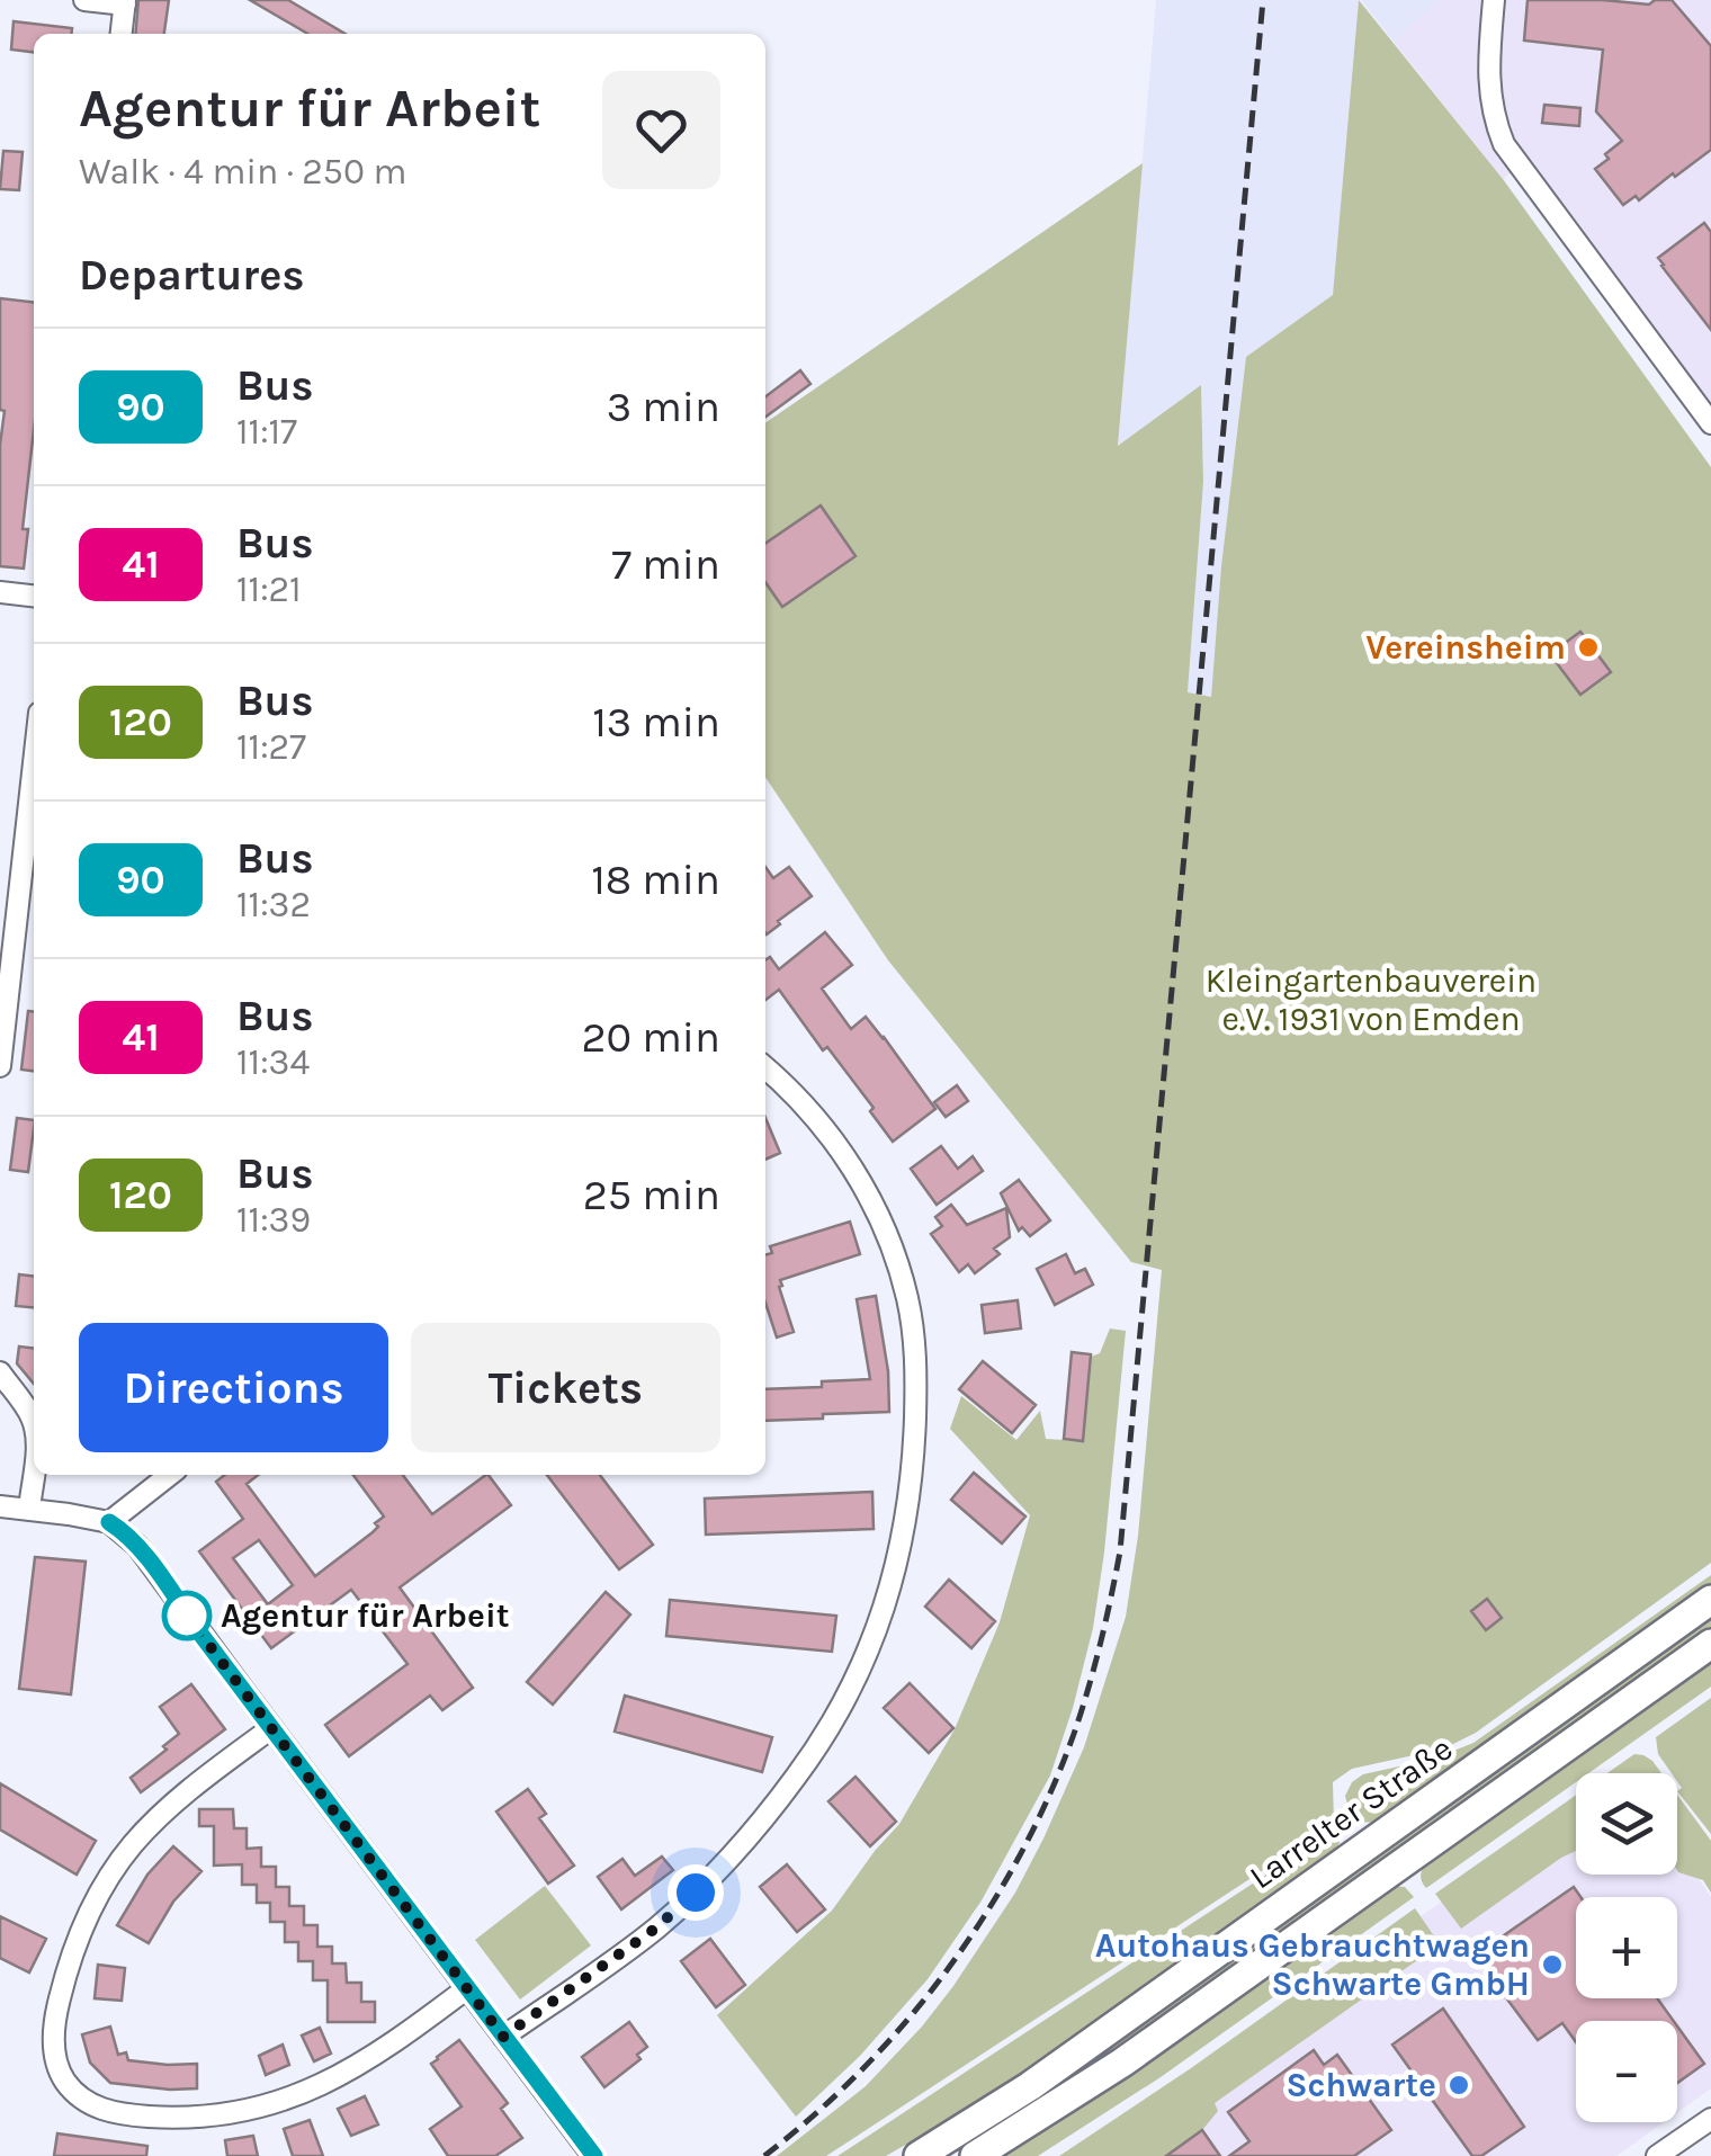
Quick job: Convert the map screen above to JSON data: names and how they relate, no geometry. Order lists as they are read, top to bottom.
{
  "streets": {
    "street": ["Larrelter Straße"]
  },
  "parks": ["Kleingartenbauverein e.V. 1931 von Emden"],
  "places": [
    "Vereinsheim",
    "Agentur für Arbeit",
    "Autohaus Gebrauchtwagen Schwarte GmbH",
    "Schwarte"
  ],
  "lines": ["bus line 90"],
  "page": {
    "heading": [
      ["Agentur für Arbeit", "Walk · 4 min · 250 m"],
      "Departures"
    ],
    "list": [
      {
        "mark": "90",
        "name": "Bus",
        "note": "11:17",
        "value": "3 min"
      },
      {
        "mark": "41",
        "name": "Bus",
        "note": "11:21",
        "value": "7 min"
      },
      {
        "mark": "120",
        "name": "Bus",
        "note": "11:27",
        "value": "13 min"
      },
      {
        "mark": "90",
        "name": "Bus",
        "note": "11:32",
        "value": "18 min"
      },
      {
        "mark": "41",
        "name": "Bus",
        "note": "11:34",
        "value": "20 min"
      },
      {
        "mark": "120",
        "name": "Bus",
        "note": "11:39",
        "value": "25 min"
      }
    ],
    "buttons": ["Directions", "Tickets"],
    "map_buttons": ["+", "−"]
  }
}
